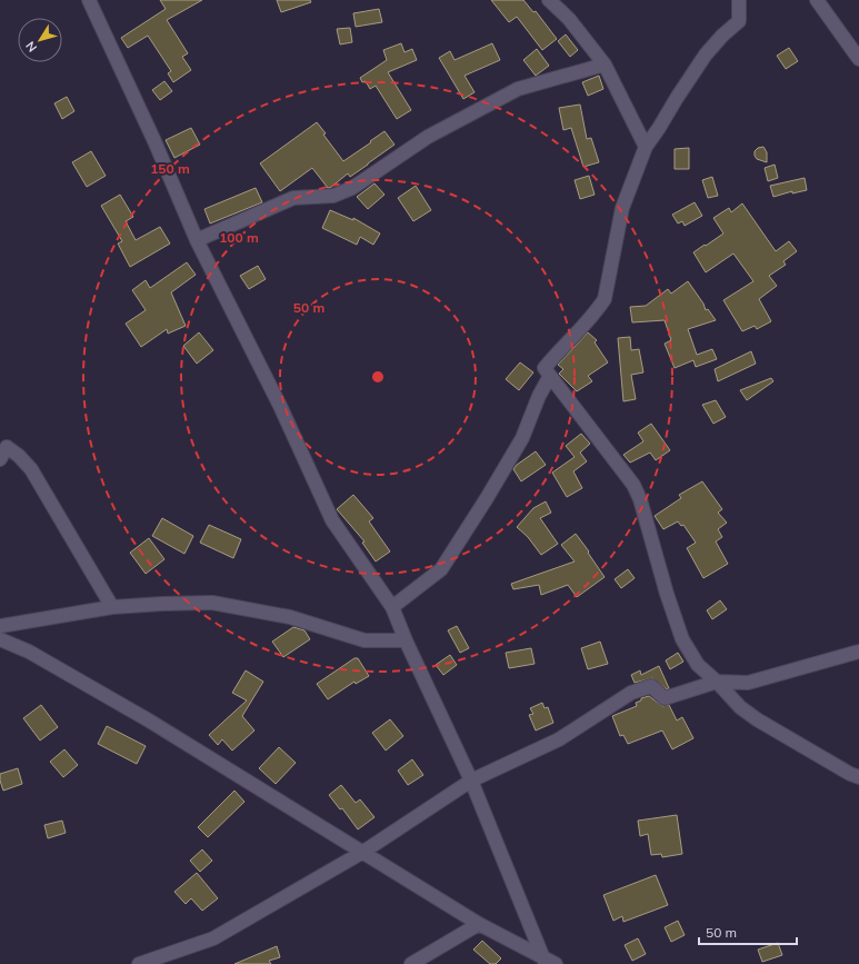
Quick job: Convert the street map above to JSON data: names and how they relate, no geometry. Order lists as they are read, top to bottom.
{
  "scale_bar": "50 m",
  "north": "bottom left",
  "rings": ["150 m", "100 m", "50 m"]
}
